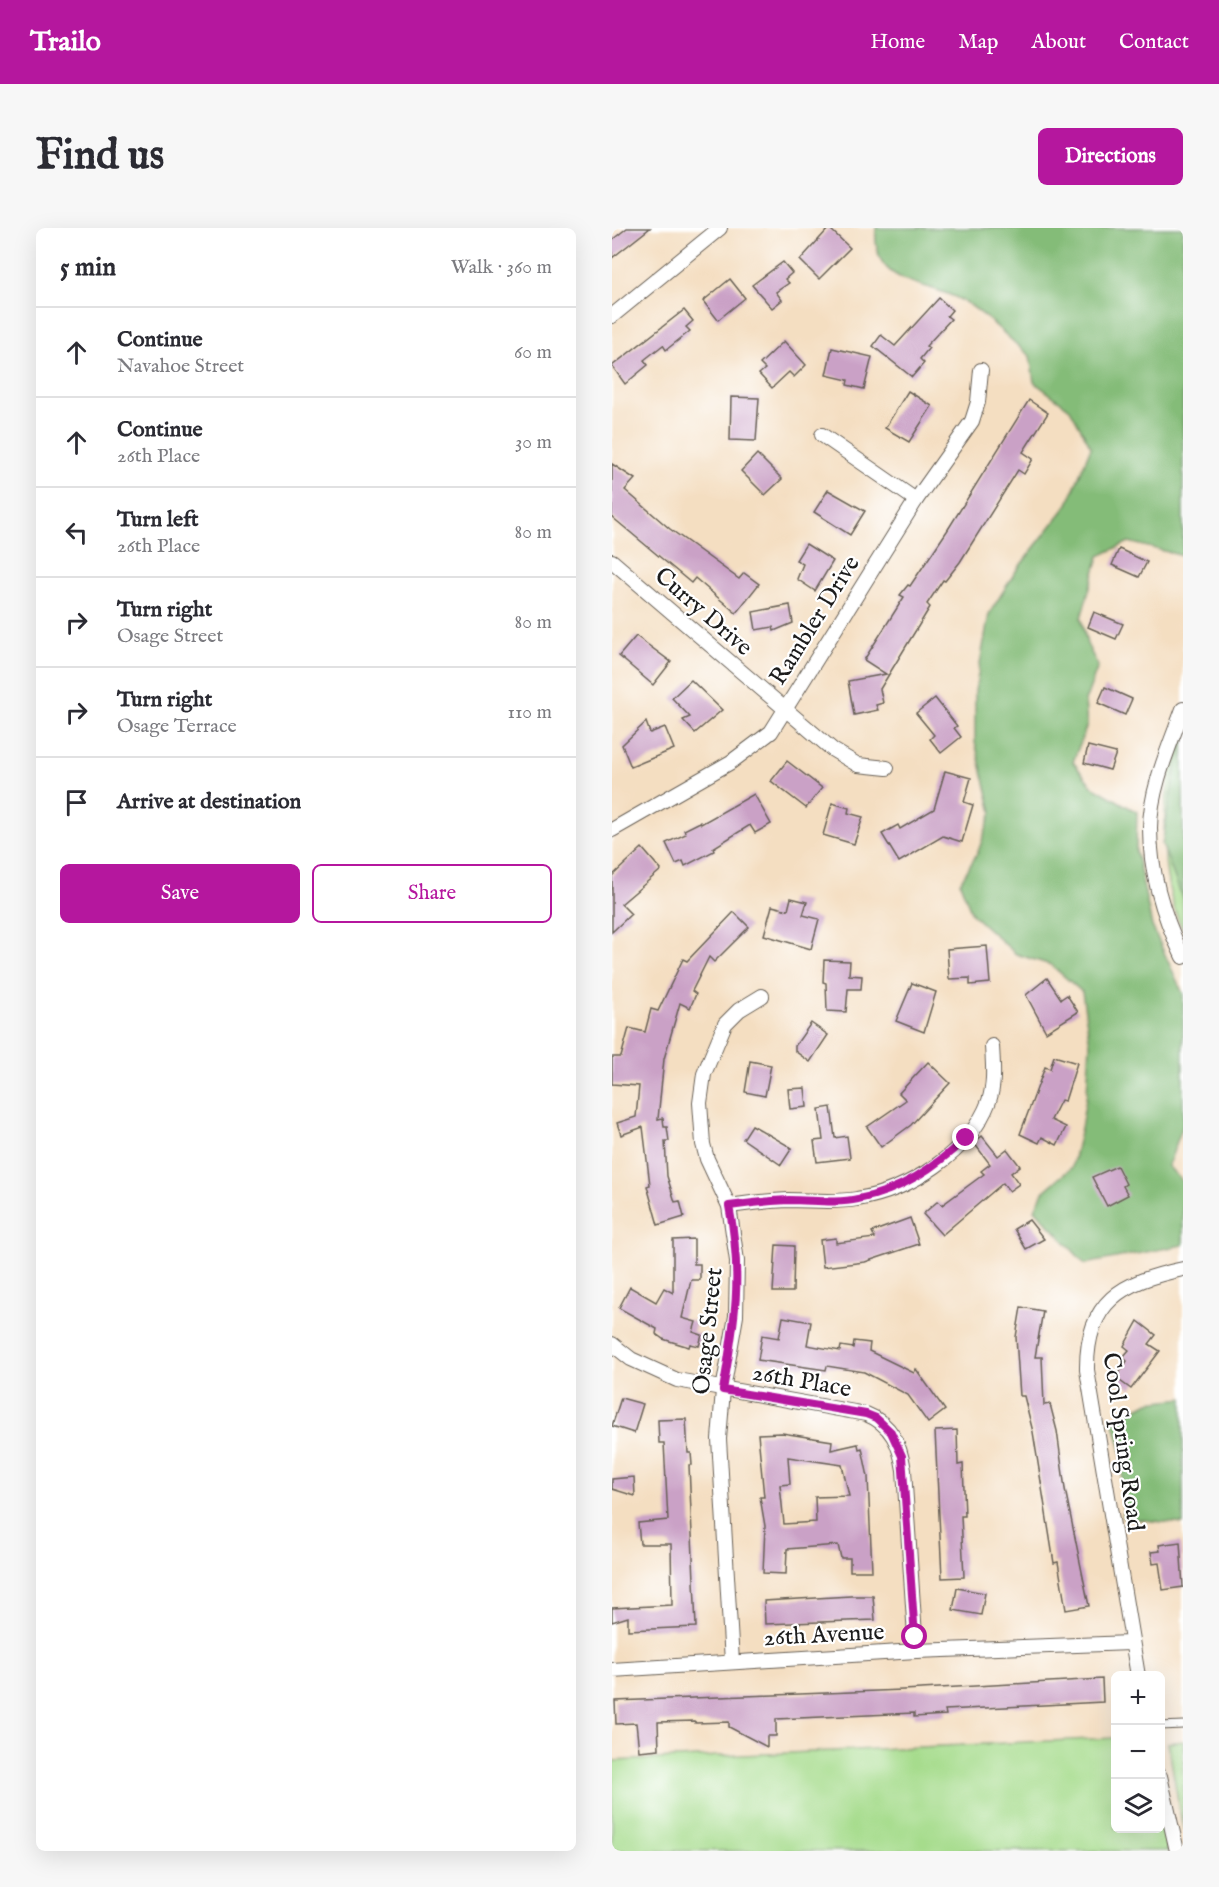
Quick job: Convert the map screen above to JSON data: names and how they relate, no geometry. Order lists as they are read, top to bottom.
{
  "streets": {
    "street": [
      "Curry Drive",
      "Rambler Drive",
      "Osage Street",
      "26th Place",
      "Cool Spring Road",
      "26th Avenue"
    ]
  },
  "crossings": [
    ["Curry Drive", "Rambler Drive"],
    ["Osage Street", "26th Place"],
    ["Osage Street", "26th Avenue"],
    ["26th Place", "26th Avenue"],
    ["Cool Spring Road", "26th Avenue"]
  ],
  "page": {
    "header": "Trailo",
    "nav": [
      "Home",
      "Map",
      "About",
      "Contact"
    ],
    "buttons": [
      "Directions",
      ["Save", "Share"]
    ],
    "title": "Find us",
    "heading": ["5 min", "Walk · 360 m"],
    "list": [
      ["Continue", "Navahoe Street", "60 m"],
      ["Continue", "26th Place", "30 m"],
      ["Turn left", "26th Place", "80 m"],
      ["Turn right", "Osage Street", "80 m"],
      ["Turn right", "Osage Terrace", "110 m"],
      "Arrive at destination"
    ],
    "map_buttons": ["+", "−"]
  }
}
